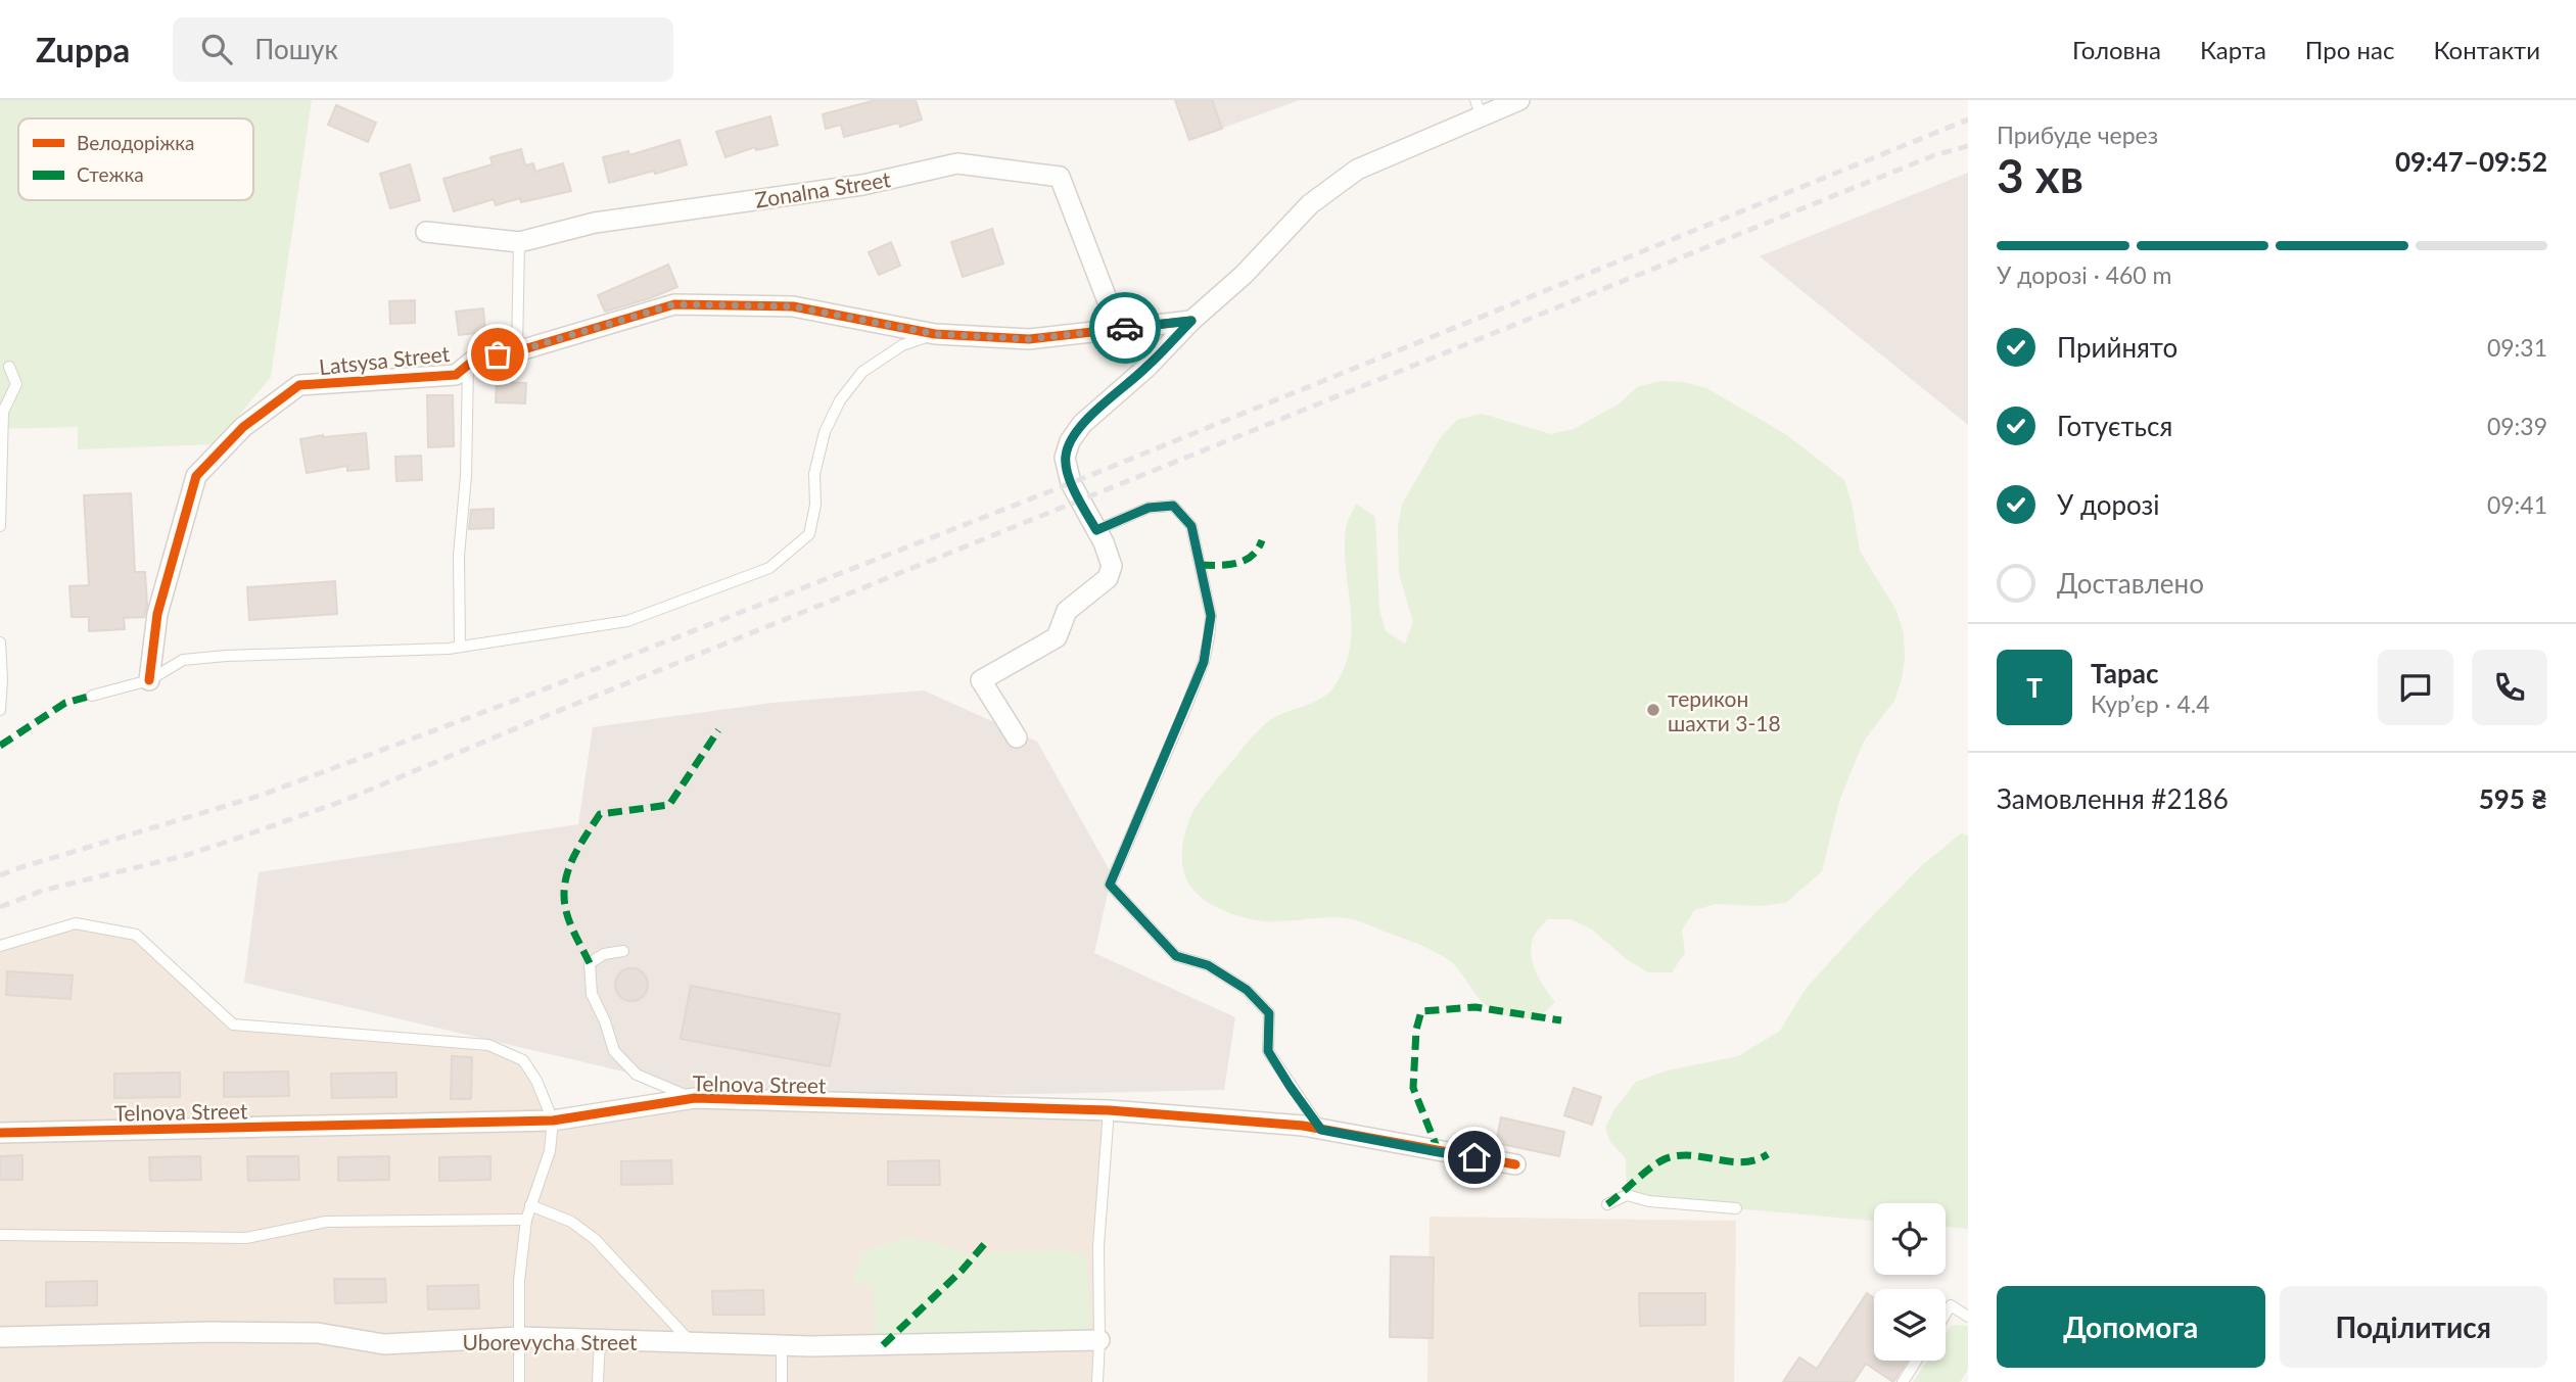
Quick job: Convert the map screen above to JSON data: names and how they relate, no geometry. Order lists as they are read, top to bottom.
{
  "streets": {
    "street": [
      "Zonalna Street",
      "Latsysa Street",
      "Telnova Street",
      "Uborevycha Street"
    ]
  },
  "crossings": [
    ["Zonalna Street", "Latsysa Street"]
  ],
  "places": ["терикон шахти 3-18"],
  "legend": ["Велодоріжка", "Стежка"],
  "page": {
    "header": "Zuppa",
    "search": "Пошук",
    "nav": [
      "Головна",
      "Карта",
      "Про нас",
      "Контакти"
    ],
    "heading": ["3 хв", "Прибуде через", "09:47–09:52"],
    "panel": [
      "Тарас",
      "Кур’єр · 4.4",
      "Замовлення #2186",
      "595 ₴"
    ],
    "bar": "У дорозі · 460 m",
    "list": [
      ["Прийнято", "09:31"],
      ["Готується", "09:39"],
      ["У дорозі", "09:41"],
      "Доставлено"
    ],
    "round": "Т",
    "buttons": ["Допомога", "Поділитися"]
  }
}
